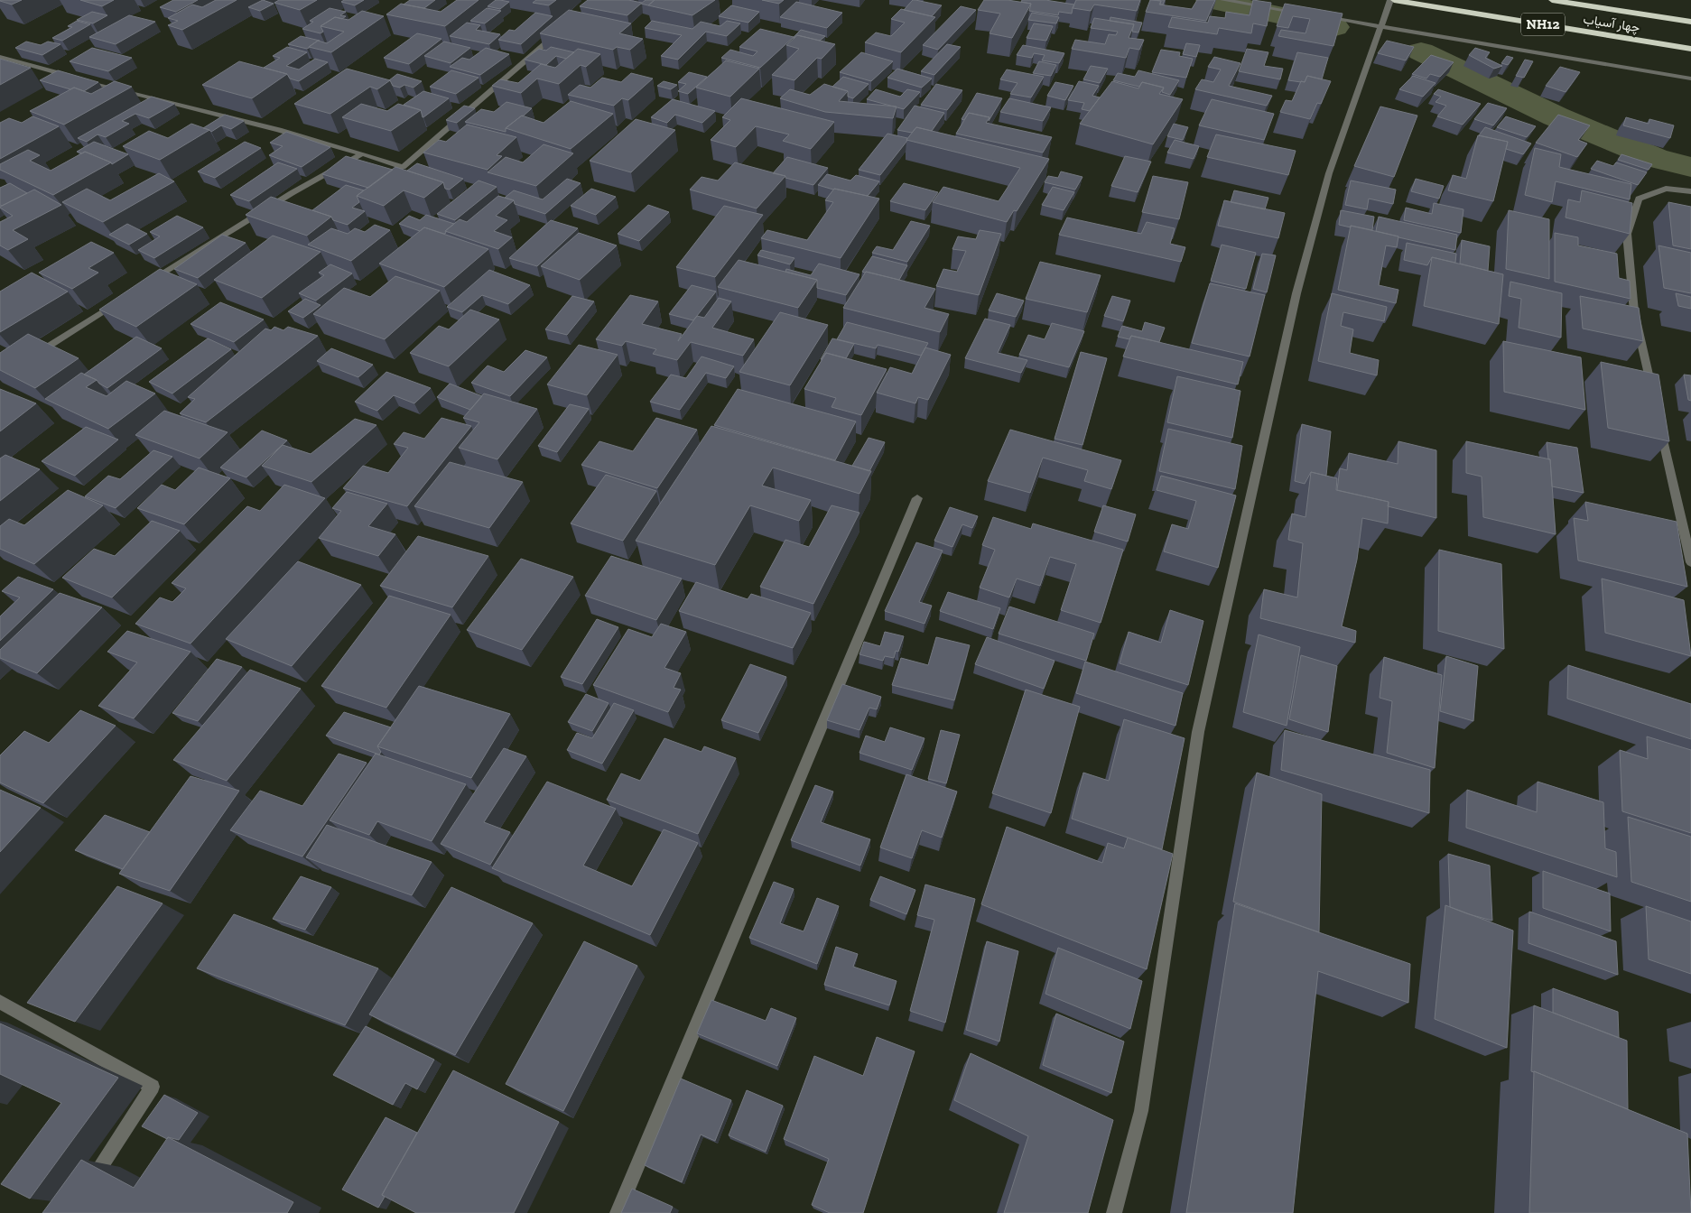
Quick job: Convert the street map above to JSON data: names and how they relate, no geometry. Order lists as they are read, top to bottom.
{
  "streets": {
    "highway": ["چهار آسیاب", "NH12"]
  }
}
